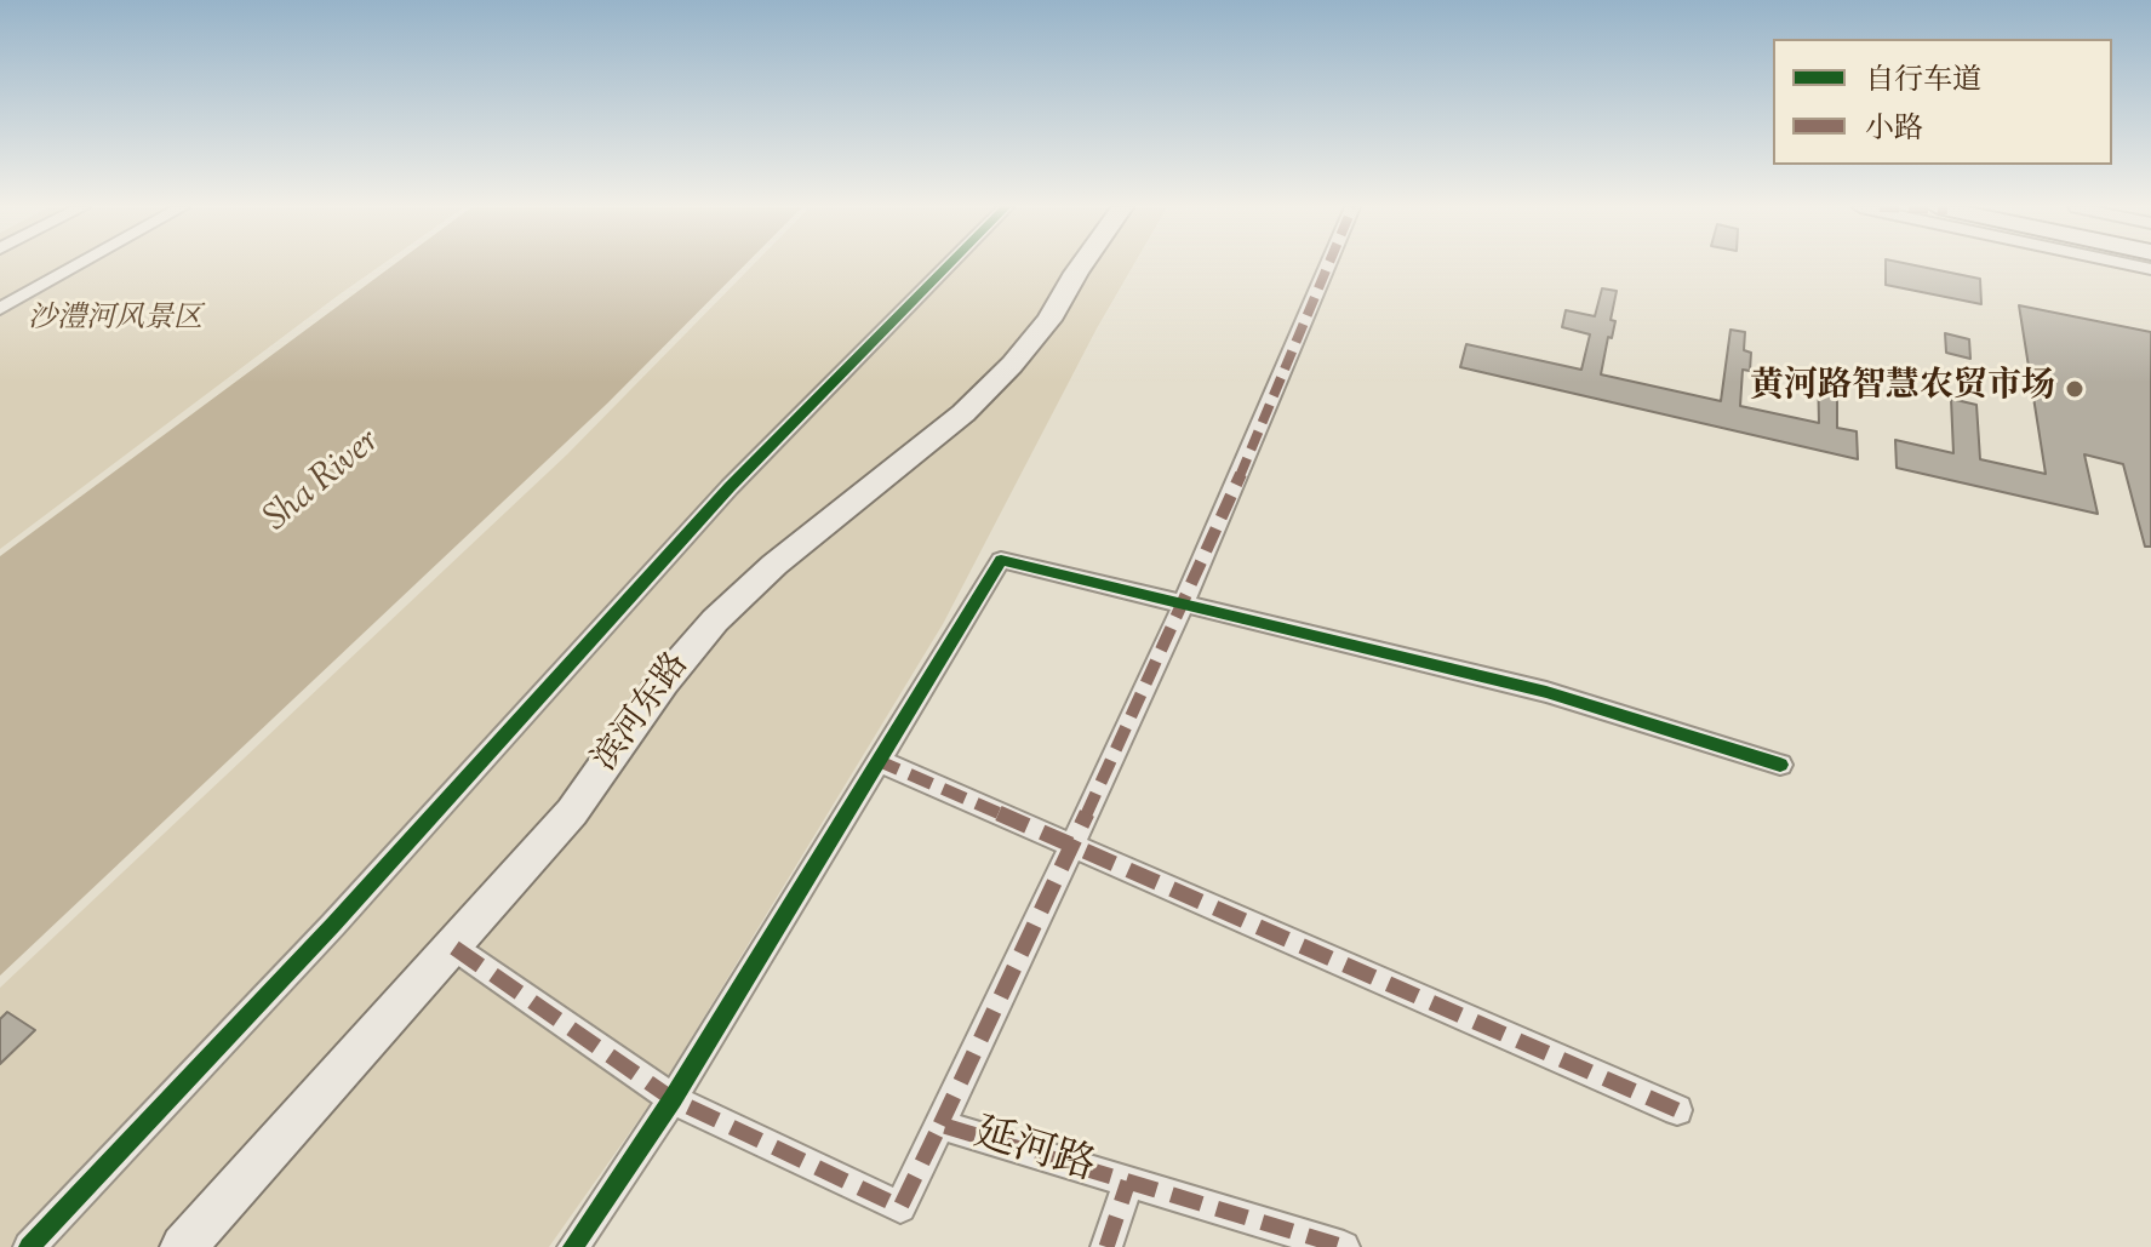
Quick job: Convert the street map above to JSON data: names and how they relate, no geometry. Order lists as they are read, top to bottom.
{
  "streets": {
    "street": ["滨河东路", "延河路"]
  },
  "water": ["Sha River"],
  "parks": ["沙澧河风景区"],
  "places": ["黄河路智慧农贸市场"],
  "legend": ["自行车道", "小路"]
}
